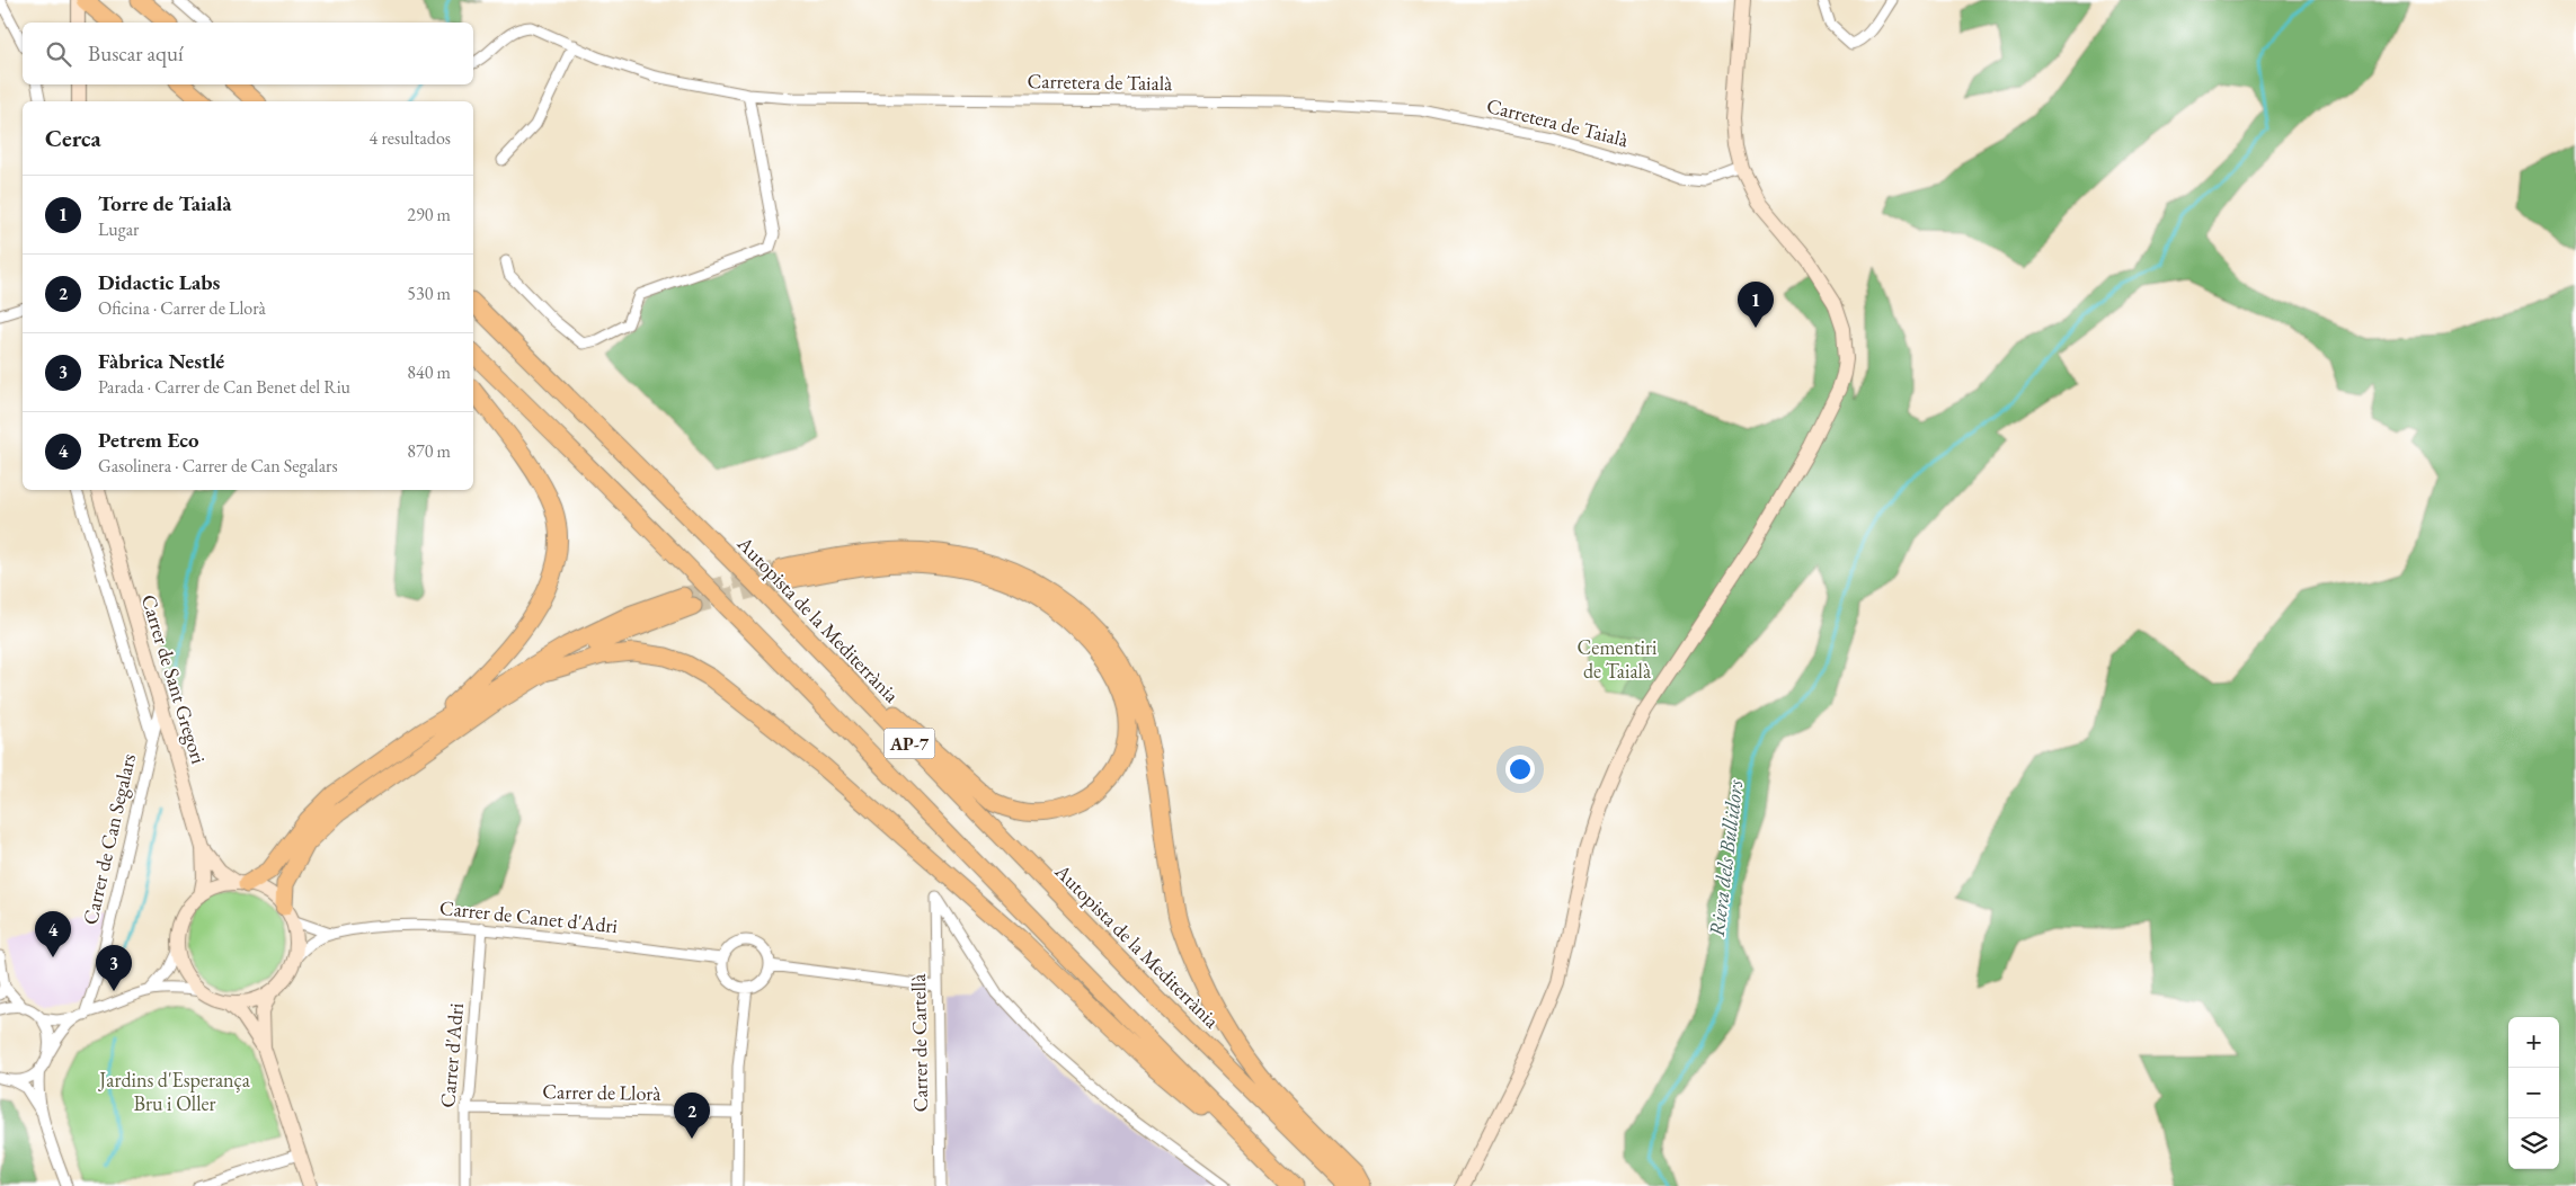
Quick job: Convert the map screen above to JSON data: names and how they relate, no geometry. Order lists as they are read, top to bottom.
{
  "streets": {
    "highway": ["Autopista de la Mediterrània", "AP-7"],
    "street": [
      "Carretera de Taialà",
      "Carrer de Sant Gregori",
      "Carrer de Can Segalars",
      "Carrer de Canet d'Adri",
      "Carrer de Cartellà",
      "Carrer d'Adri",
      "Carrer de Llorà"
    ]
  },
  "crossings": [
    ["Carrer de Sant Gregori", "Carrer de Can Segalars"],
    ["Carrer de Sant Gregori", "Carrer de Canet d'Adri"],
    ["Carrer de Canet d'Adri", "Carrer d'Adri"],
    ["Carrer d'Adri", "Carrer de Llorà"]
  ],
  "water": ["Riera dels Bullidors"],
  "parks": ["Cementiri de Taialà", "Jardins d'Esperança Bru i Oller"],
  "page": {
    "search": "Buscar aquí",
    "heading": ["Cerca", "4 resultados"],
    "list": [
      {
        "mark": "1",
        "name": "Torre de Taialà",
        "note": "Lugar",
        "value": "290 m"
      },
      {
        "mark": "2",
        "name": "Didactic Labs",
        "note": "Oficina · Carrer de Llorà",
        "value": "530 m"
      },
      {
        "mark": "3",
        "name": "Fàbrica Nestlé",
        "note": "Parada · Carrer de Can Benet del Riu",
        "value": "840 m"
      },
      {
        "mark": "4",
        "name": "Petrem Eco",
        "note": "Gasolinera · Carrer de Can Segalars",
        "value": "870 m"
      }
    ],
    "pins": [
      "1",
      "4",
      "3",
      "2"
    ],
    "map_buttons": ["+", "−"]
  }
}
